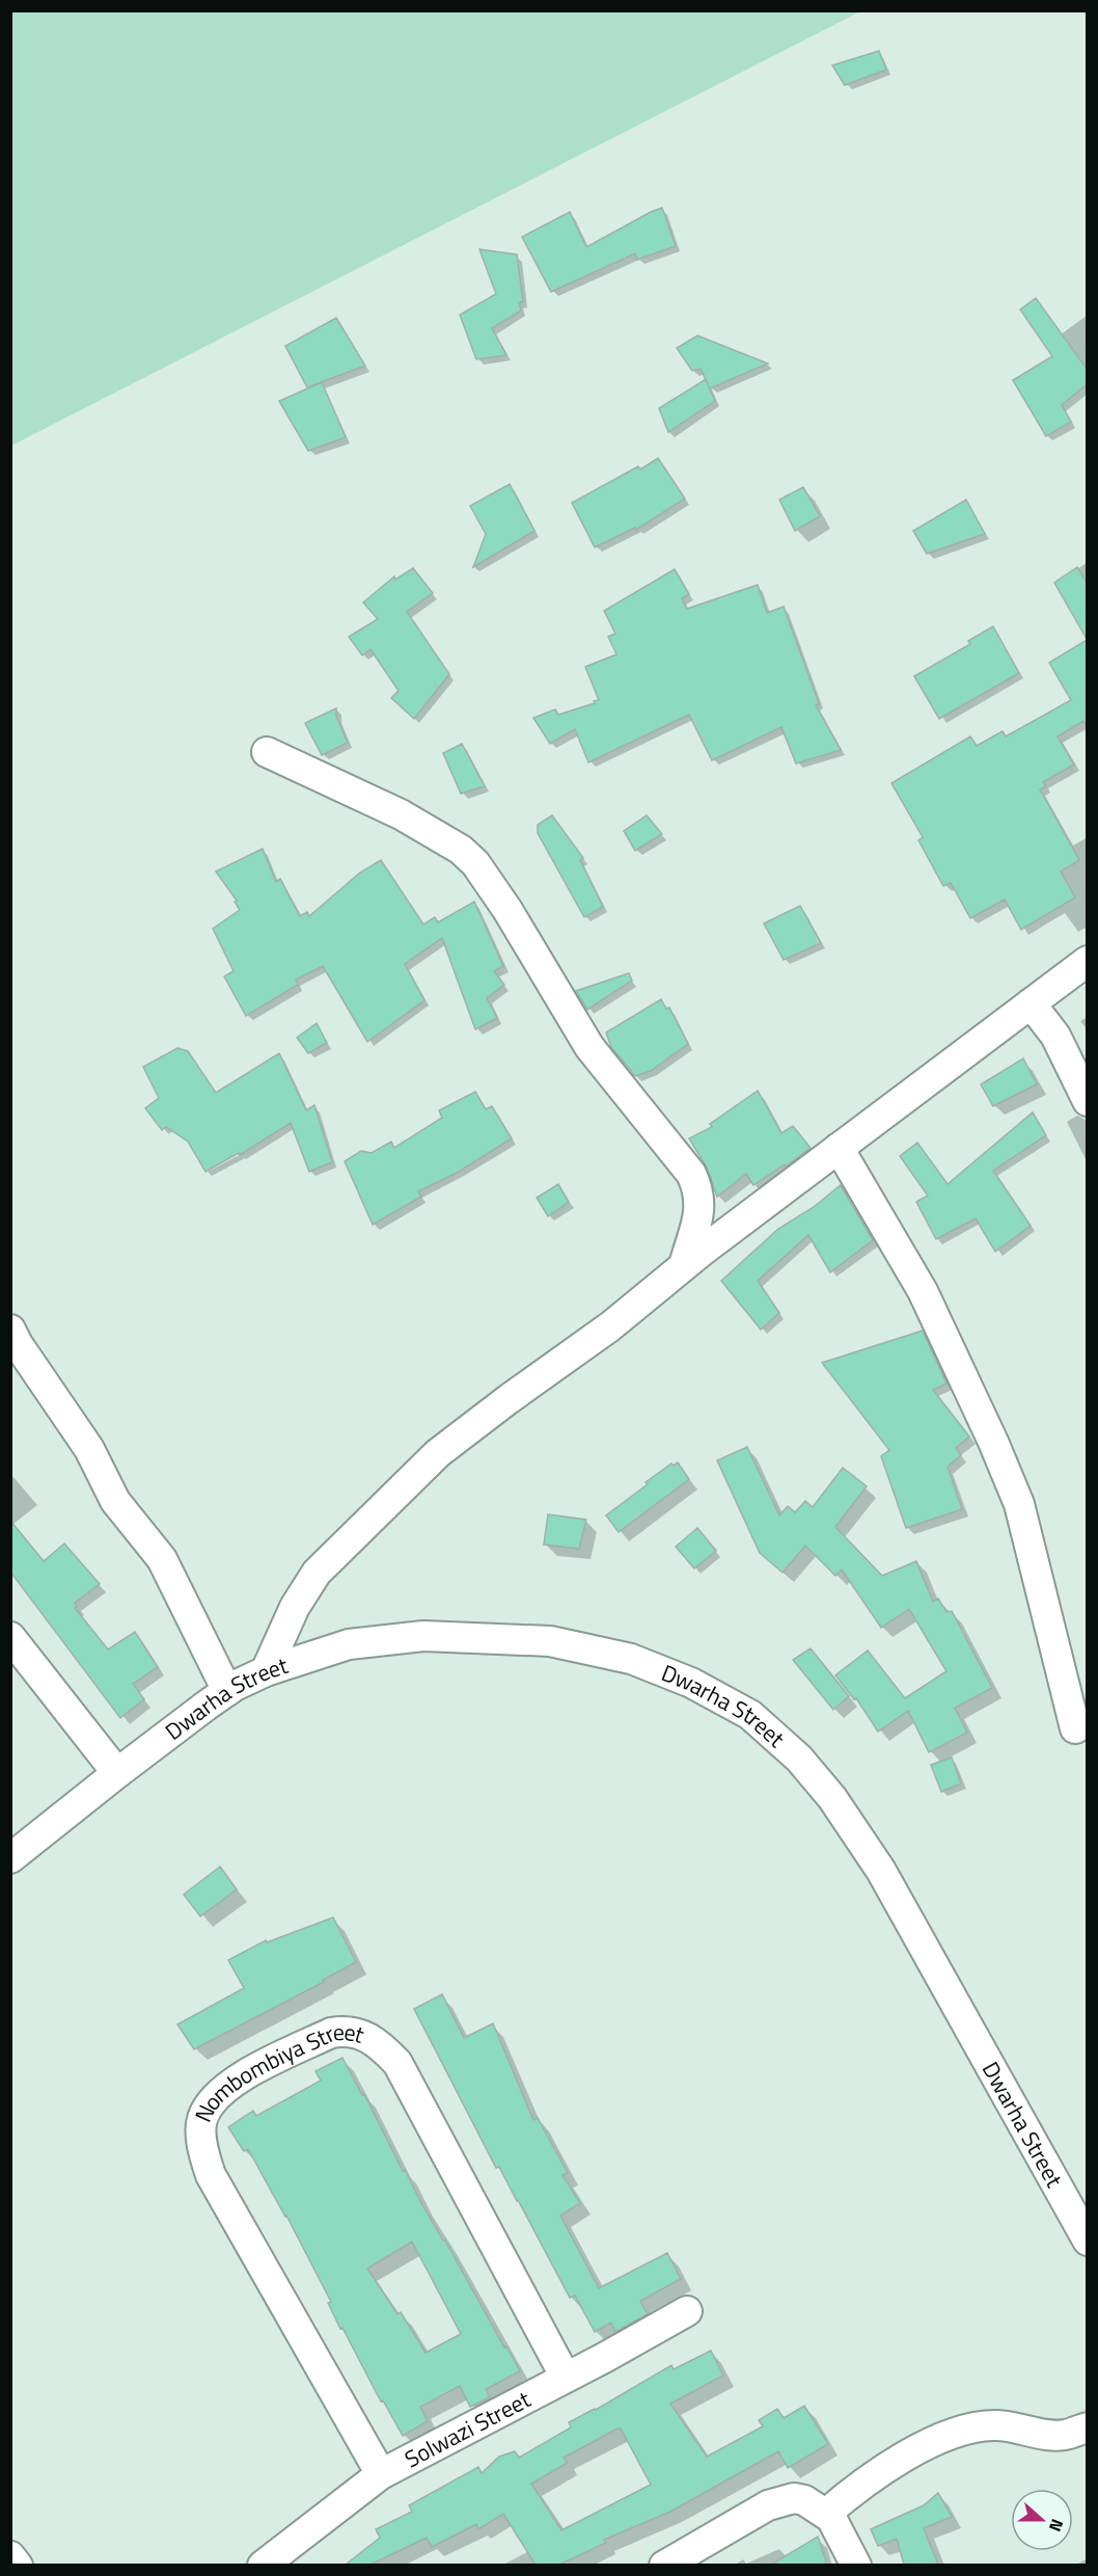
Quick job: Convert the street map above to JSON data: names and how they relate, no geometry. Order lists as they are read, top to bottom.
{
  "streets": {
    "street": ["Dwarha Street", "Nombombiya Street", "Solwazi Street"]
  },
  "crossings": [
    ["Nombombiya Street", "Solwazi Street"]
  ],
  "north": "right"
}
